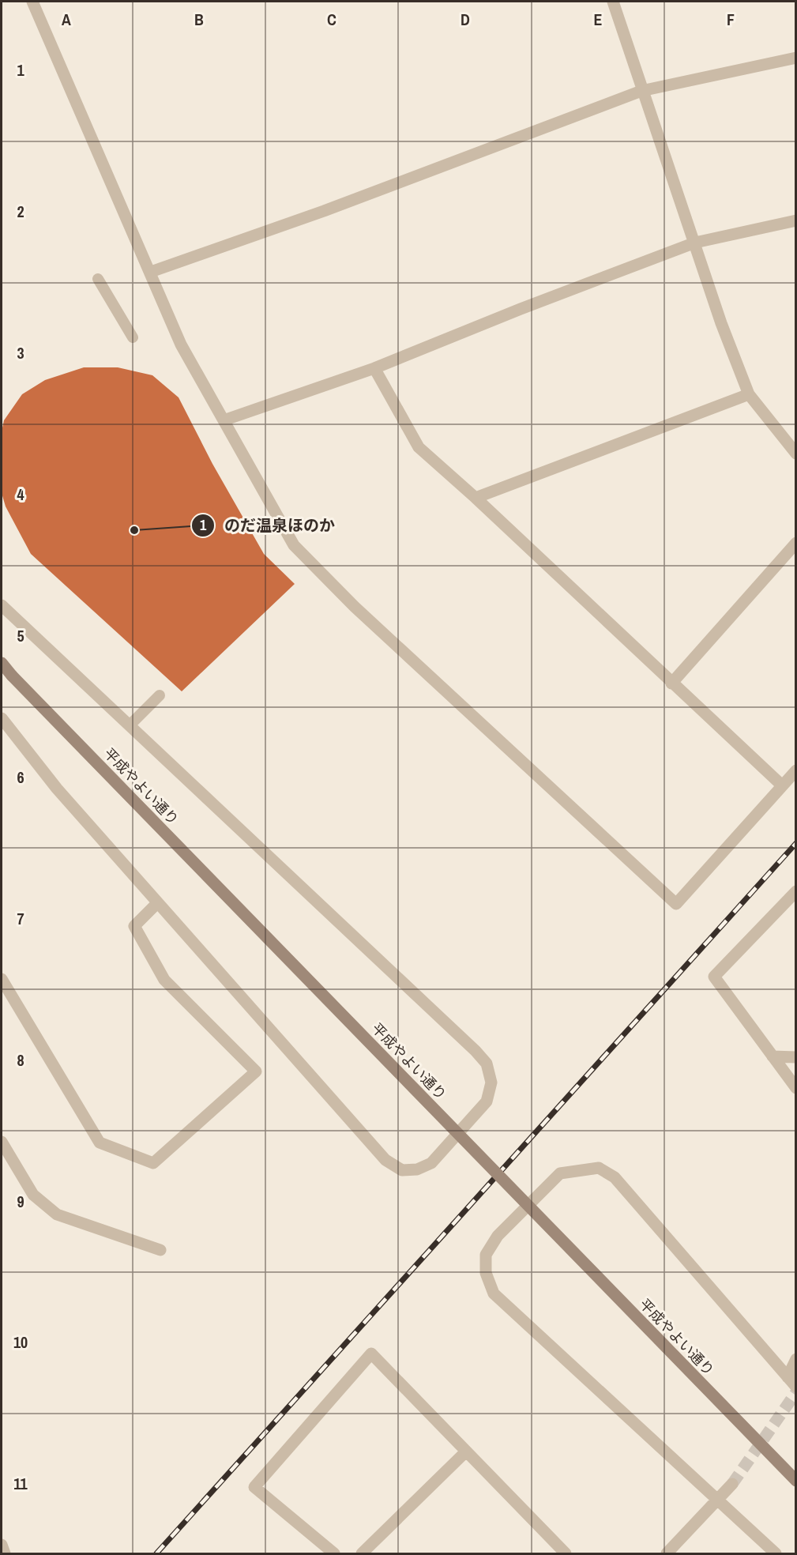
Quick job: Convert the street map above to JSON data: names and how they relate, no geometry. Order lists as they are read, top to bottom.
{
  "streets": {
    "street": ["平成やよい通り"]
  },
  "places": ["のだ温泉ほのか"],
  "grid": {
    "columns": [
      "A",
      "B",
      "C",
      "D",
      "E",
      "F"
    ],
    "rows": [
      "1",
      "2",
      "3",
      "4",
      "5",
      "6",
      "7",
      "8",
      "9",
      "10",
      "11"
    ]
  }
}
